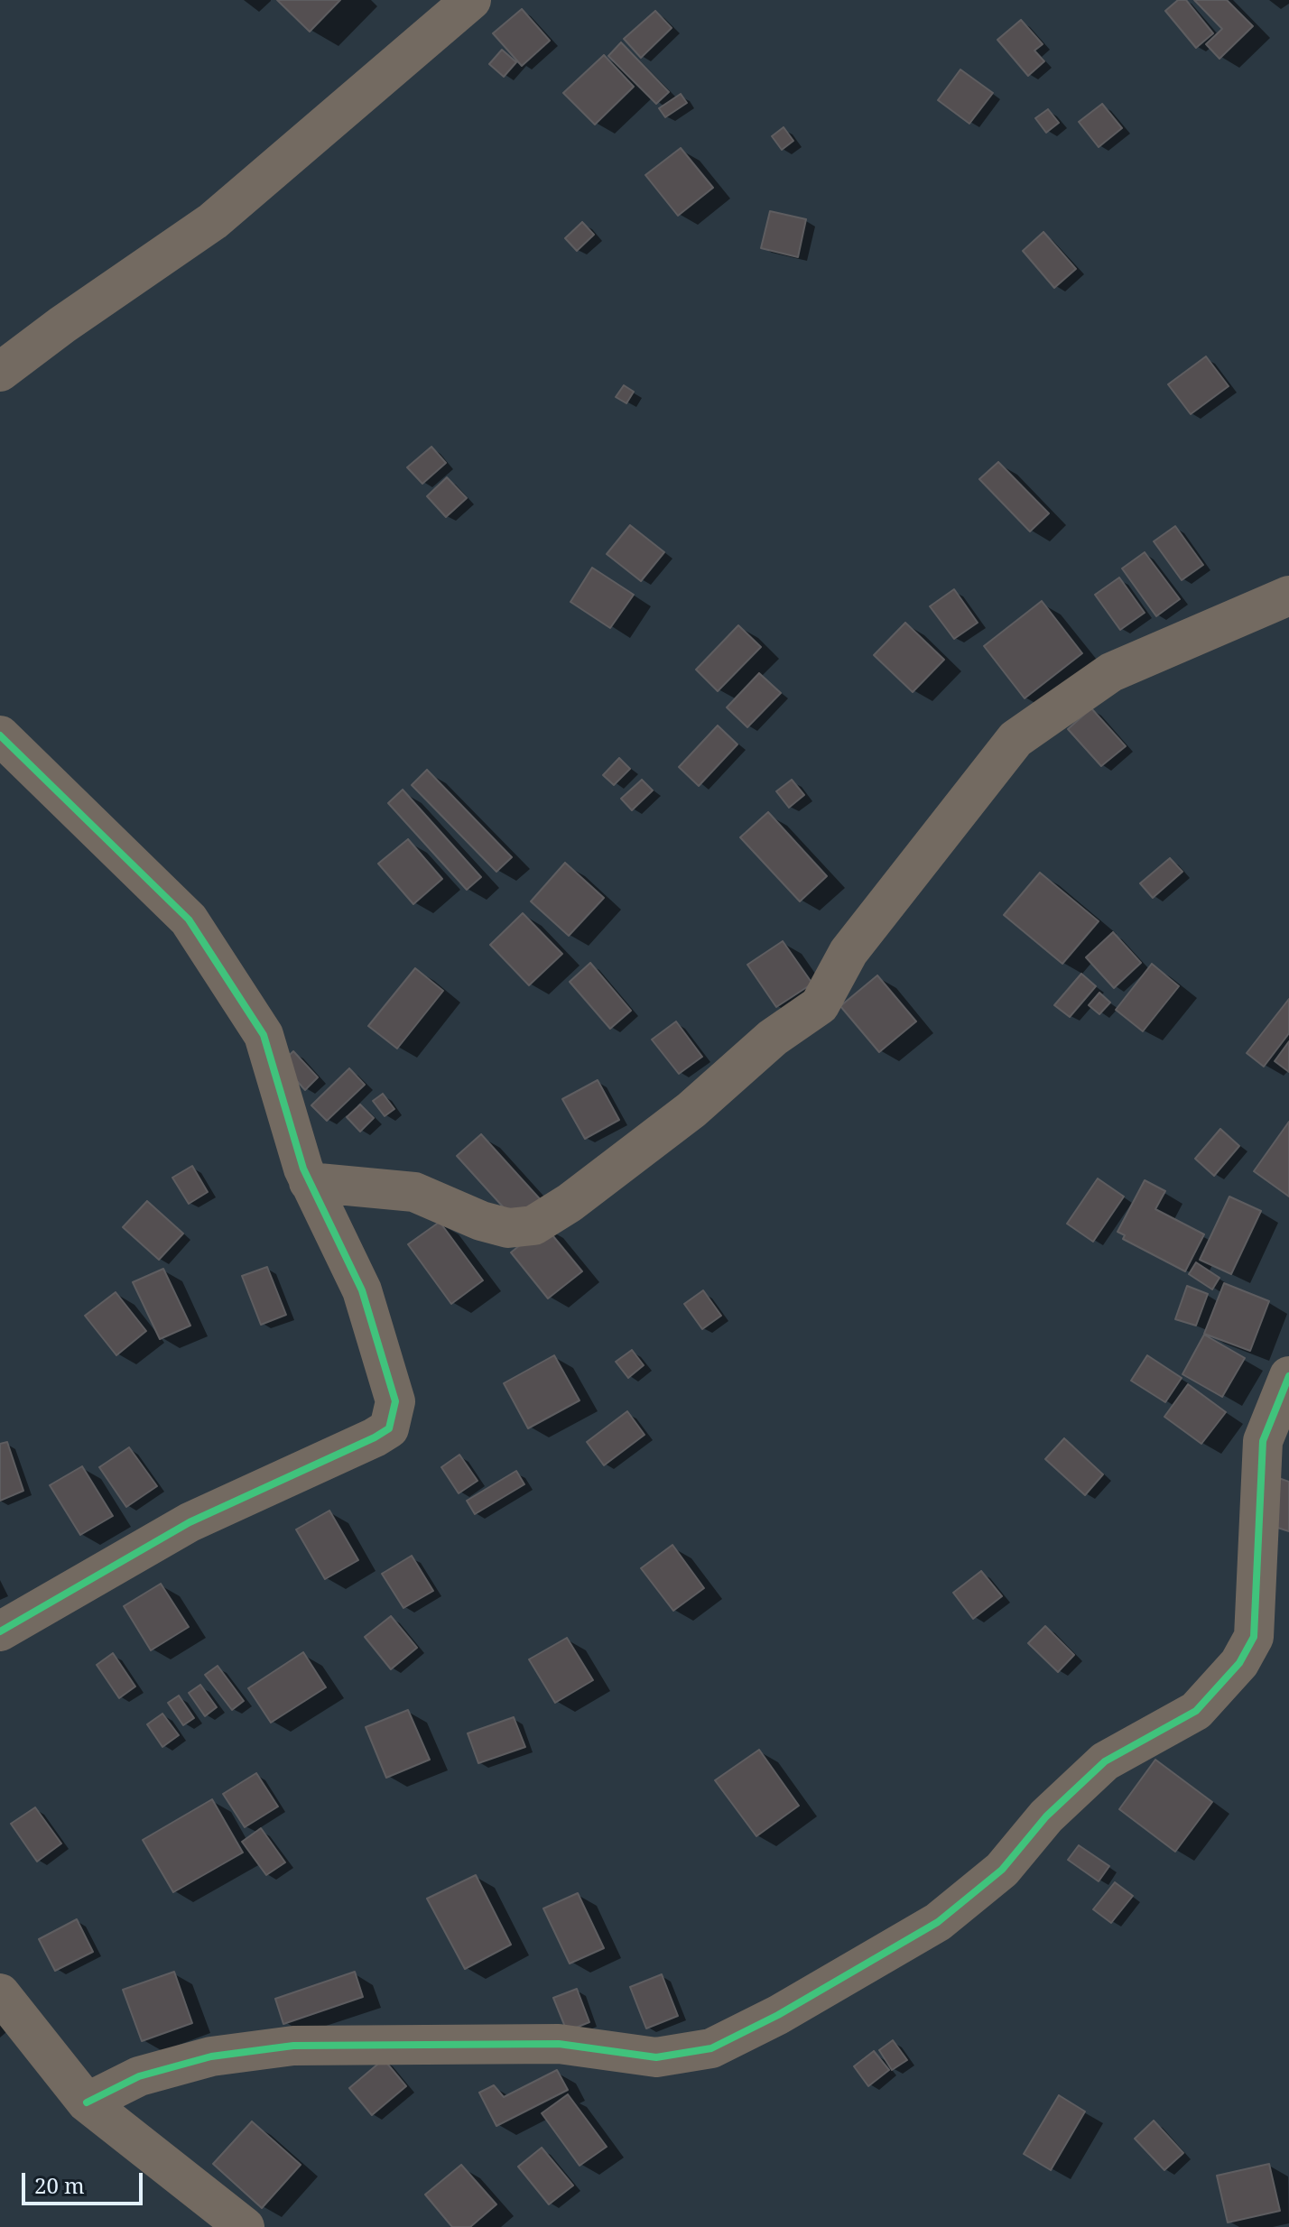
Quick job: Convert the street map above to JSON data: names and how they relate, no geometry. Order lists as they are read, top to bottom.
{
  "scale_bar": "20 m"
}
